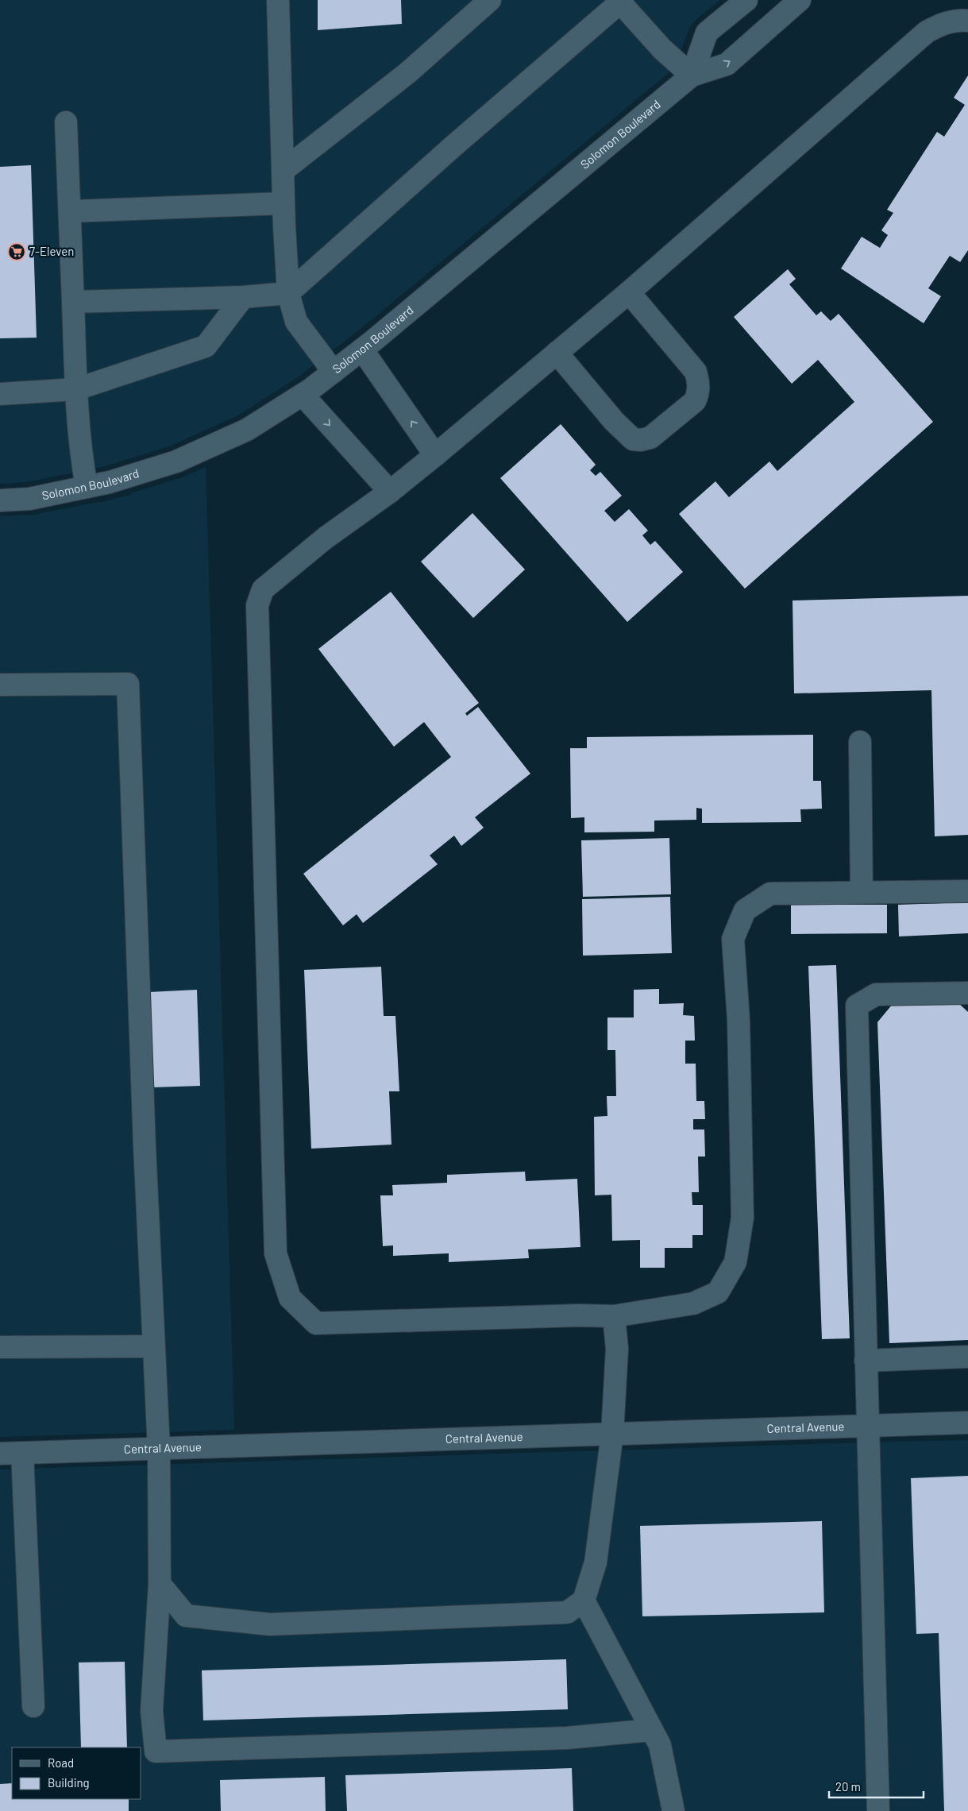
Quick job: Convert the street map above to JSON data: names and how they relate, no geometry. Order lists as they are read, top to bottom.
{
  "streets": {
    "street": ["Solomon Boulevard", "Central Avenue"]
  },
  "places": {
    "supermarket": ["7-Eleven"]
  },
  "legend": ["Road", "Building"],
  "scale_bar": "20 m"
}
